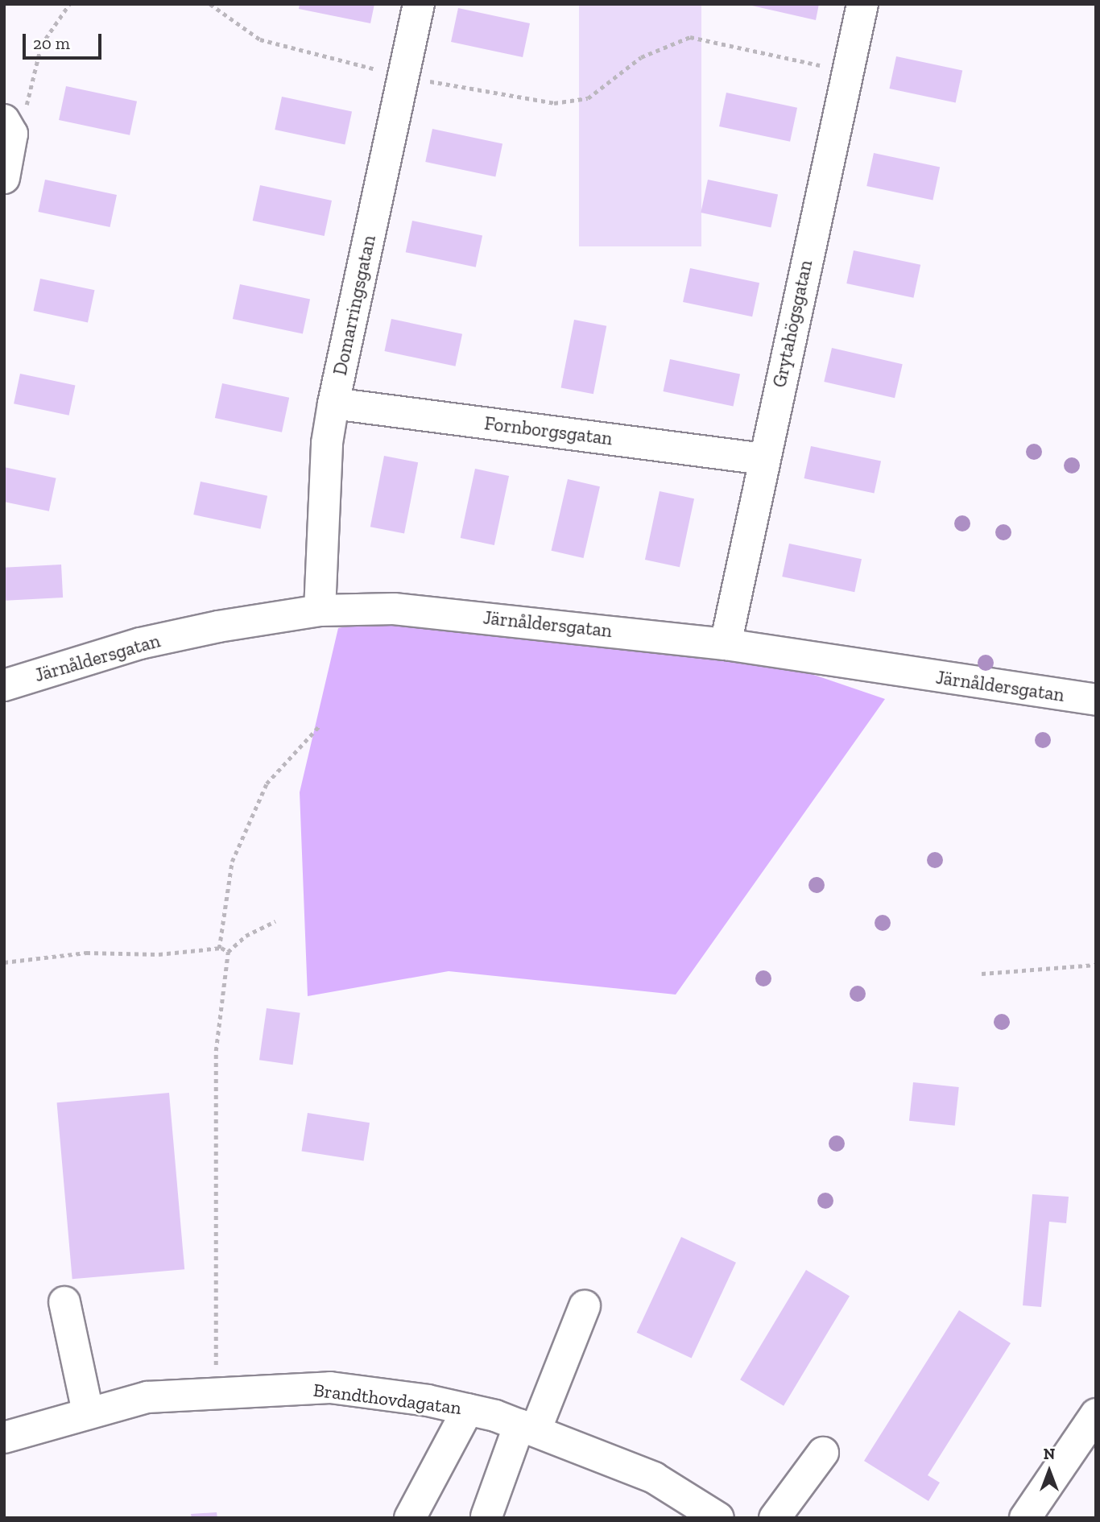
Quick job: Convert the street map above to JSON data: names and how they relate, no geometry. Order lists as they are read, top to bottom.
{
  "streets": {
    "street": [
      "Domarringsgatan",
      "Grytahögsgatan",
      "Fornborgsgatan",
      "Järnåldersgatan",
      "Brandthovdagatan"
    ]
  },
  "crossings": [
    ["Domarringsgatan", "Fornborgsgatan"],
    ["Domarringsgatan", "Järnåldersgatan"],
    ["Grytahögsgatan", "Fornborgsgatan"],
    ["Grytahögsgatan", "Järnåldersgatan"]
  ],
  "scale_bar": "20 m",
  "north": "top"
}
